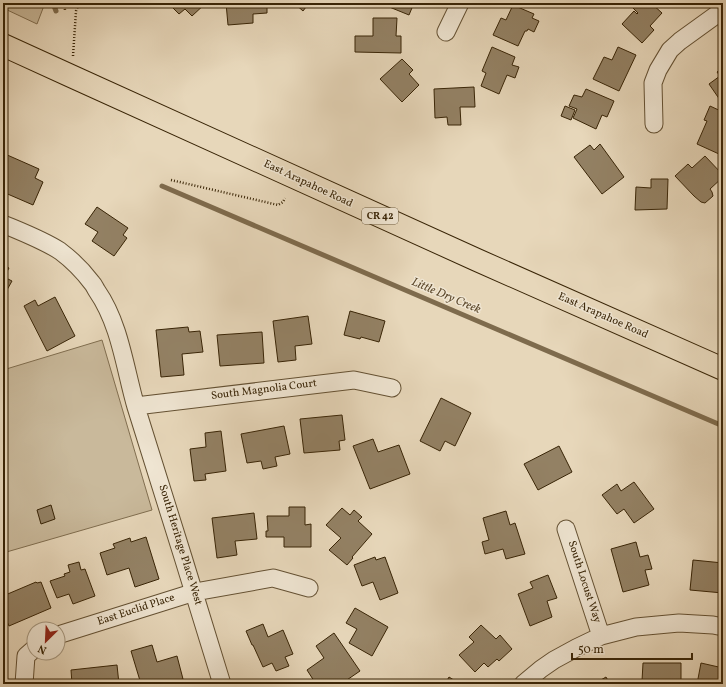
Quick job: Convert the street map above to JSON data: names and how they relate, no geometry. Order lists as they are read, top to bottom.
{
  "streets": {
    "main road": ["East Arapahoe Road", "CR 42"],
    "street": [
      "South Magnolia Court",
      "South Heritage Place West",
      "South Locust Way",
      "East Euclid Place"
    ]
  },
  "crossings": [
    ["South Magnolia Court", "South Heritage Place West"],
    ["South Heritage Place West", "East Euclid Place"]
  ],
  "water": ["Little Dry Creek"],
  "scale_bar": "50 m",
  "north": "bottom left"
}
